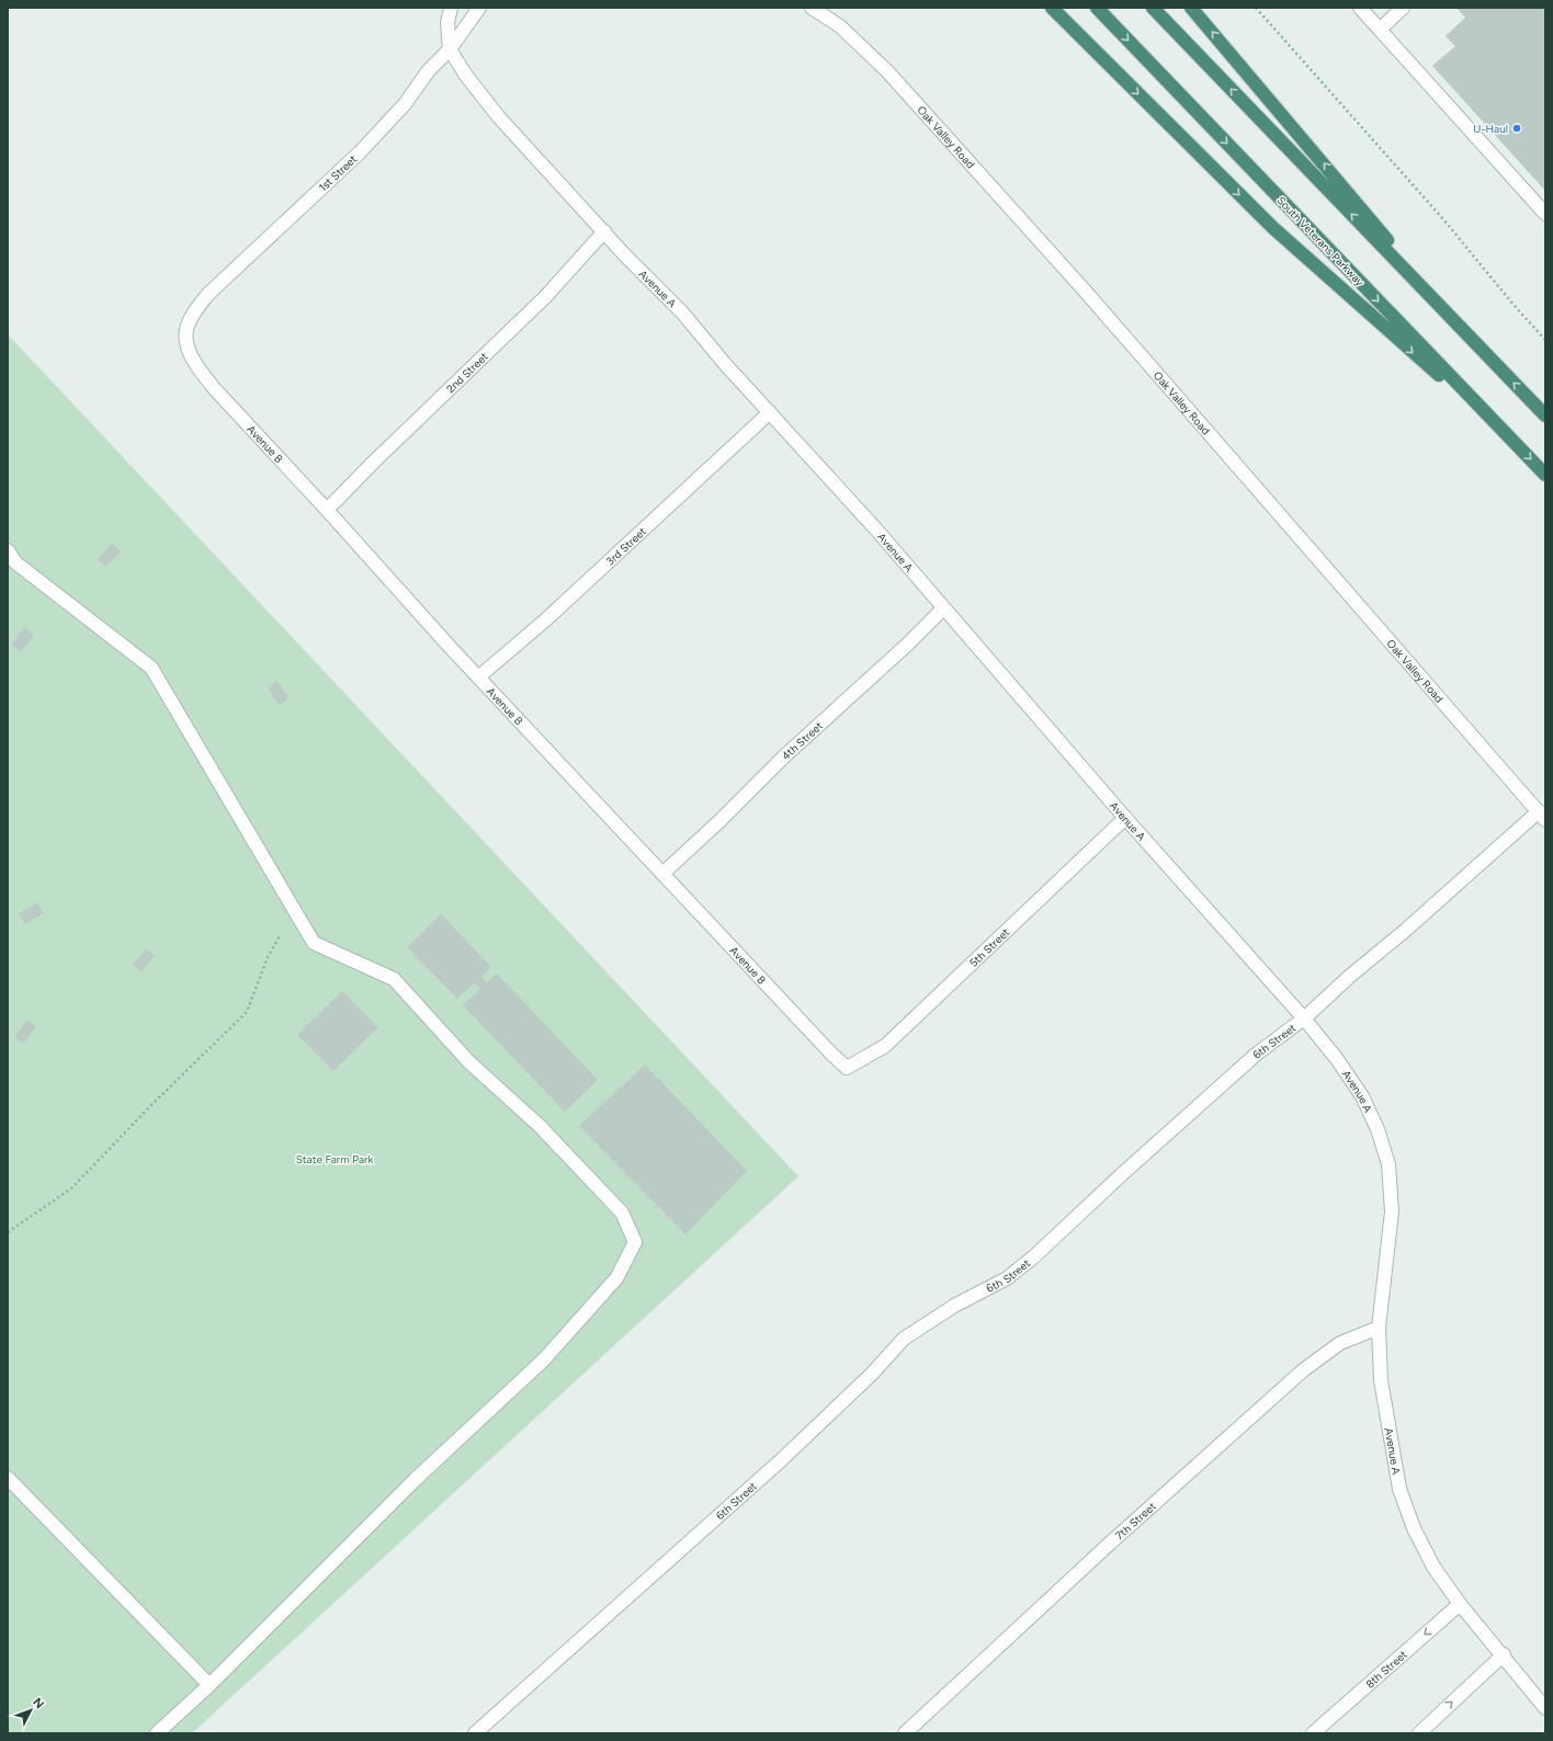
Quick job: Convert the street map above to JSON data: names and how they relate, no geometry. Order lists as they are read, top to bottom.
{
  "streets": {
    "highway": ["South Veterans Parkway"],
    "street": [
      "Oak Valley Road",
      "1st Street",
      "Avenue A",
      "2nd Street",
      "Avenue B",
      "3rd Street",
      "4th Street",
      "5th Street",
      "6th Street",
      "7th Street",
      "8th Street"
    ]
  },
  "crossings": [
    ["Oak Valley Road", "6th Street"],
    ["1st Street", "Avenue A"],
    ["1st Street", "Avenue B"],
    ["Avenue A", "2nd Street"],
    ["Avenue A", "3rd Street"],
    ["Avenue A", "4th Street"],
    ["Avenue A", "5th Street"],
    ["Avenue A", "6th Street"],
    ["Avenue A", "7th Street"],
    ["Avenue A", "8th Street"],
    ["2nd Street", "Avenue B"],
    ["Avenue B", "3rd Street"],
    ["Avenue B", "4th Street"],
    ["Avenue B", "5th Street"]
  ],
  "parks": ["State Farm Park"],
  "places": ["U-Haul"],
  "north": "top right"
}
